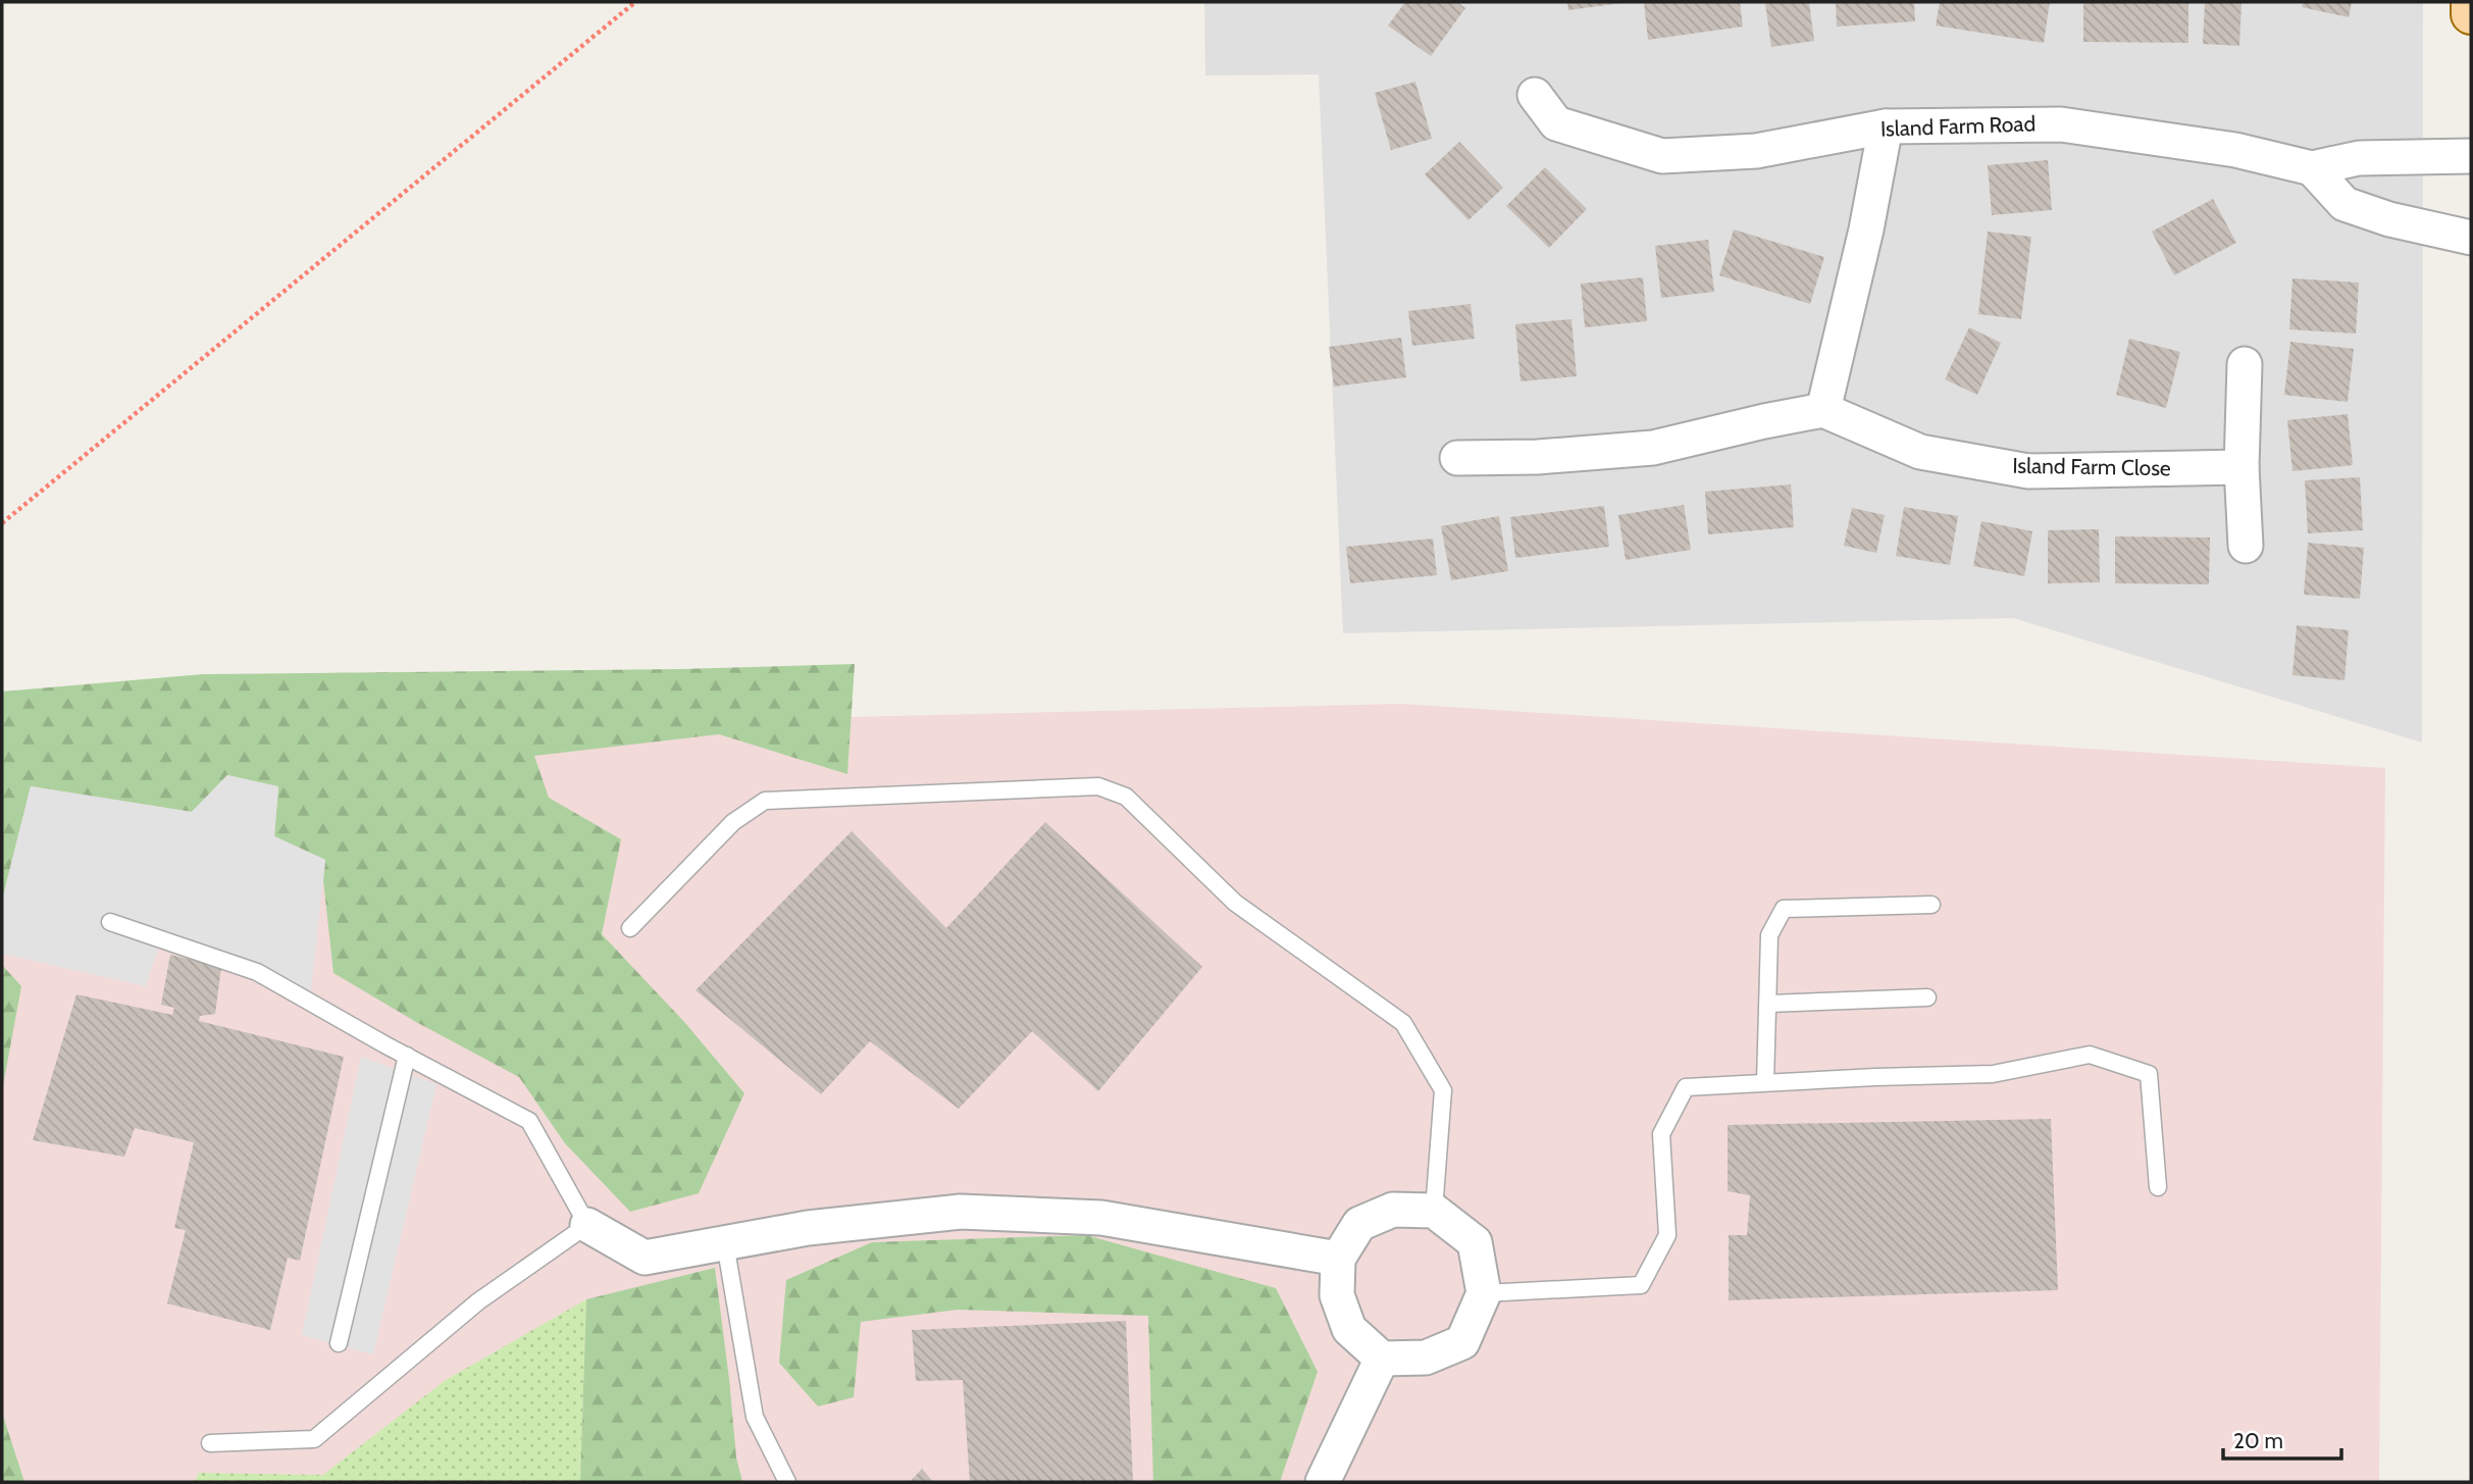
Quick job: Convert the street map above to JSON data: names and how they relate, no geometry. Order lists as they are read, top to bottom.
{
  "streets": {
    "street": ["Island Farm Road", "Island Farm Close"]
  },
  "scale_bar": "20 m"
}
